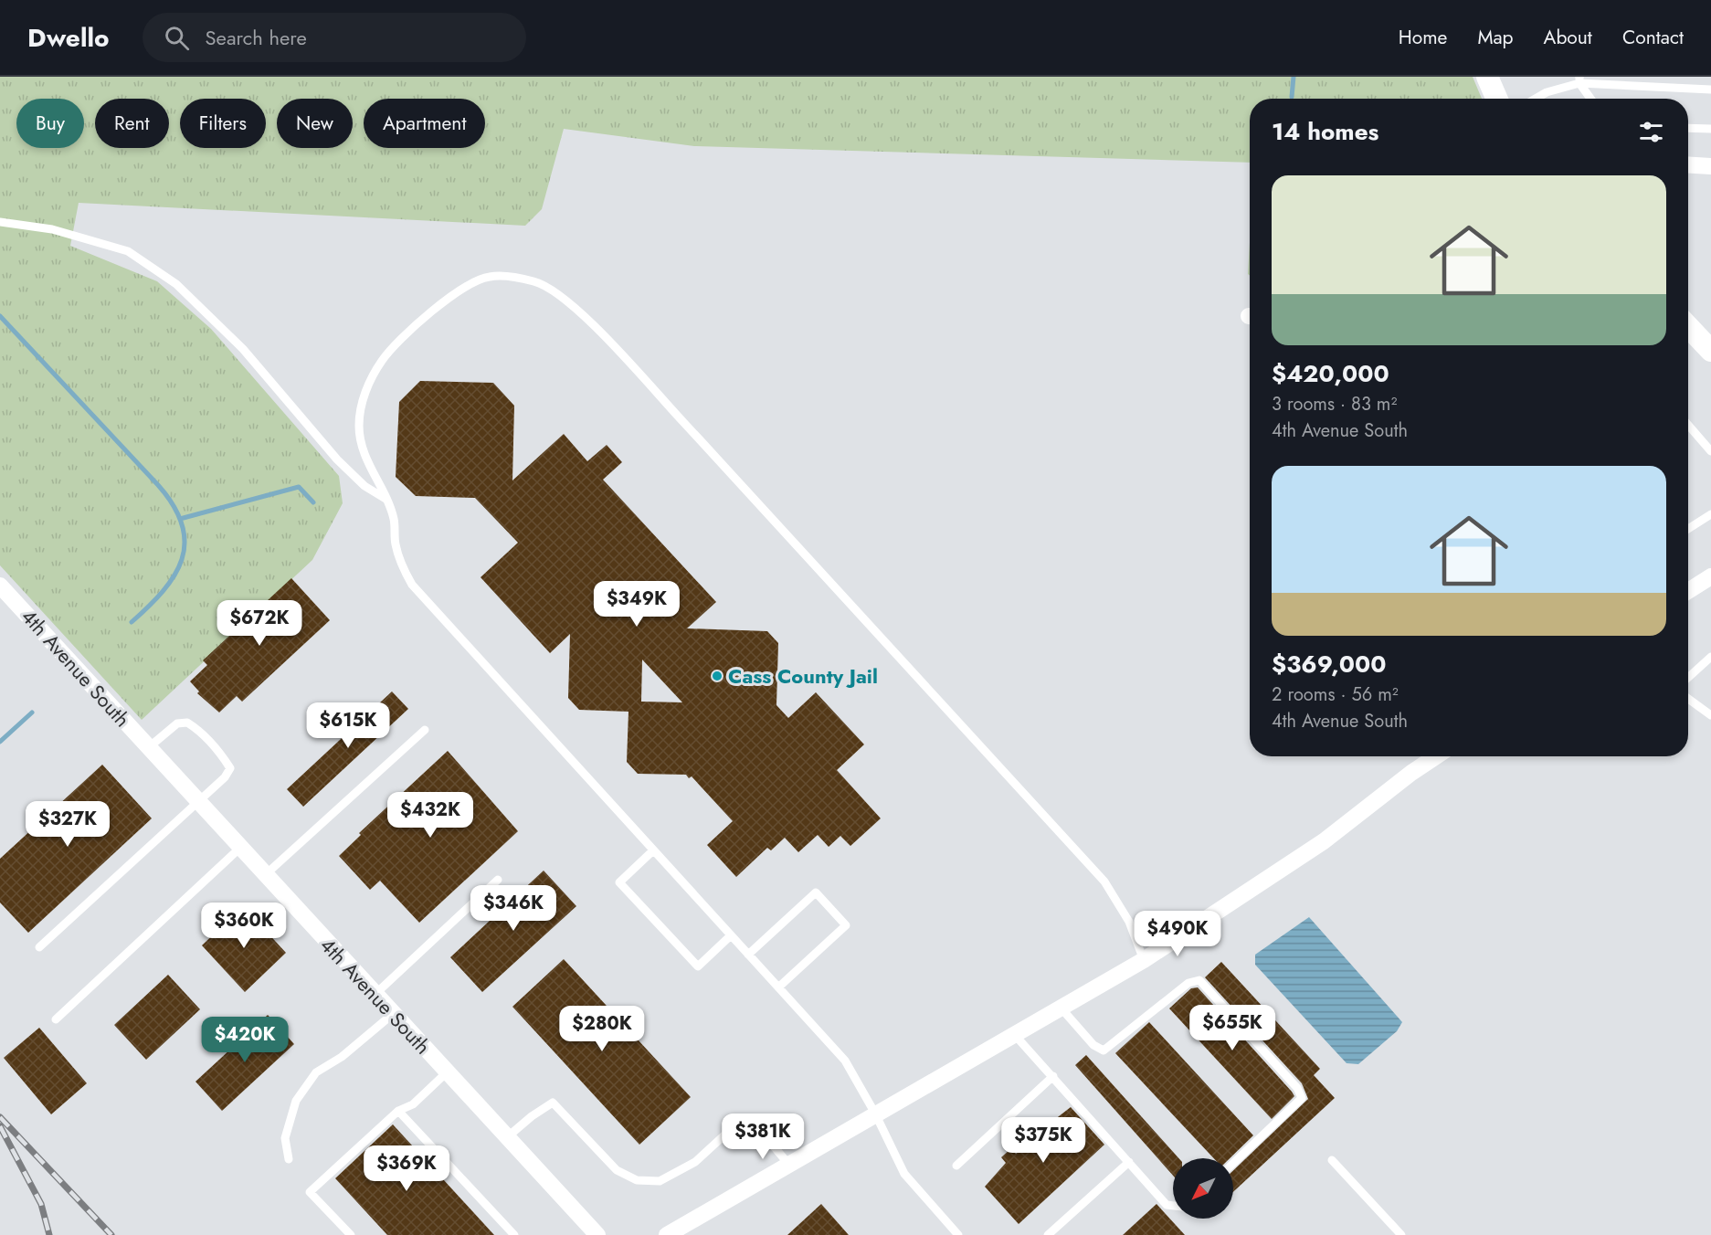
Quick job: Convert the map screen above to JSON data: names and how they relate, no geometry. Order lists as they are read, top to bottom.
{
  "streets": {
    "street": ["4th Avenue South"]
  },
  "places": ["Cass County Jail"],
  "north": "bottom left",
  "page": {
    "header": "Dwello",
    "search": "Search here",
    "nav": [
      "Home",
      "Map",
      "About",
      "Contact"
    ],
    "chip": [
      "Buy",
      "Rent",
      "Filters",
      "New",
      "Apartment"
    ],
    "heading": "14 homes",
    "list": [
      {
        "name": "$420,000",
        "note": "3 rooms · 83 m² · 4th Avenue South"
      },
      {
        "name": "$369,000",
        "note": "2 rooms · 56 m² · 4th Avenue South"
      }
    ],
    "price": [
      "$349K",
      "$672K",
      "$615K",
      "$432K",
      "$327K",
      "$346K",
      "$360K",
      "$490K",
      "$655K",
      "$280K",
      "$420K",
      "$381K",
      "$375K",
      "$369K"
    ]
  }
}
